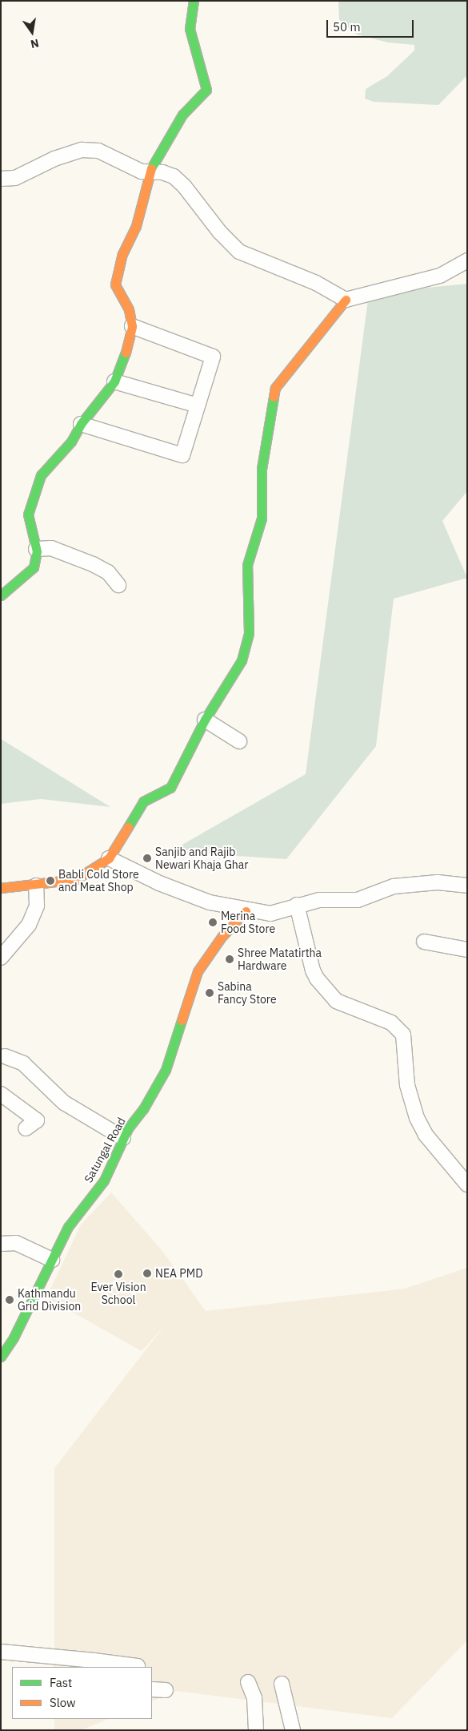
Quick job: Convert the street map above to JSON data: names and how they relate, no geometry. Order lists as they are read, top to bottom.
{
  "streets": {
    "street": ["Satungal Road"]
  },
  "places": [
    "Sanjib and Rajib Newari Khaja Ghar",
    "Babli Cold Store and Meat Shop",
    "Merina Food Store",
    "Shree Matatirtha Hardware",
    "Sabina Fancy Store",
    "NEA PMD",
    "Ever Vision School",
    "Kathmandu Grid Division"
  ],
  "legend": ["Fast", "Slow"],
  "scale_bar": "50 m",
  "north": "bottom"
}
